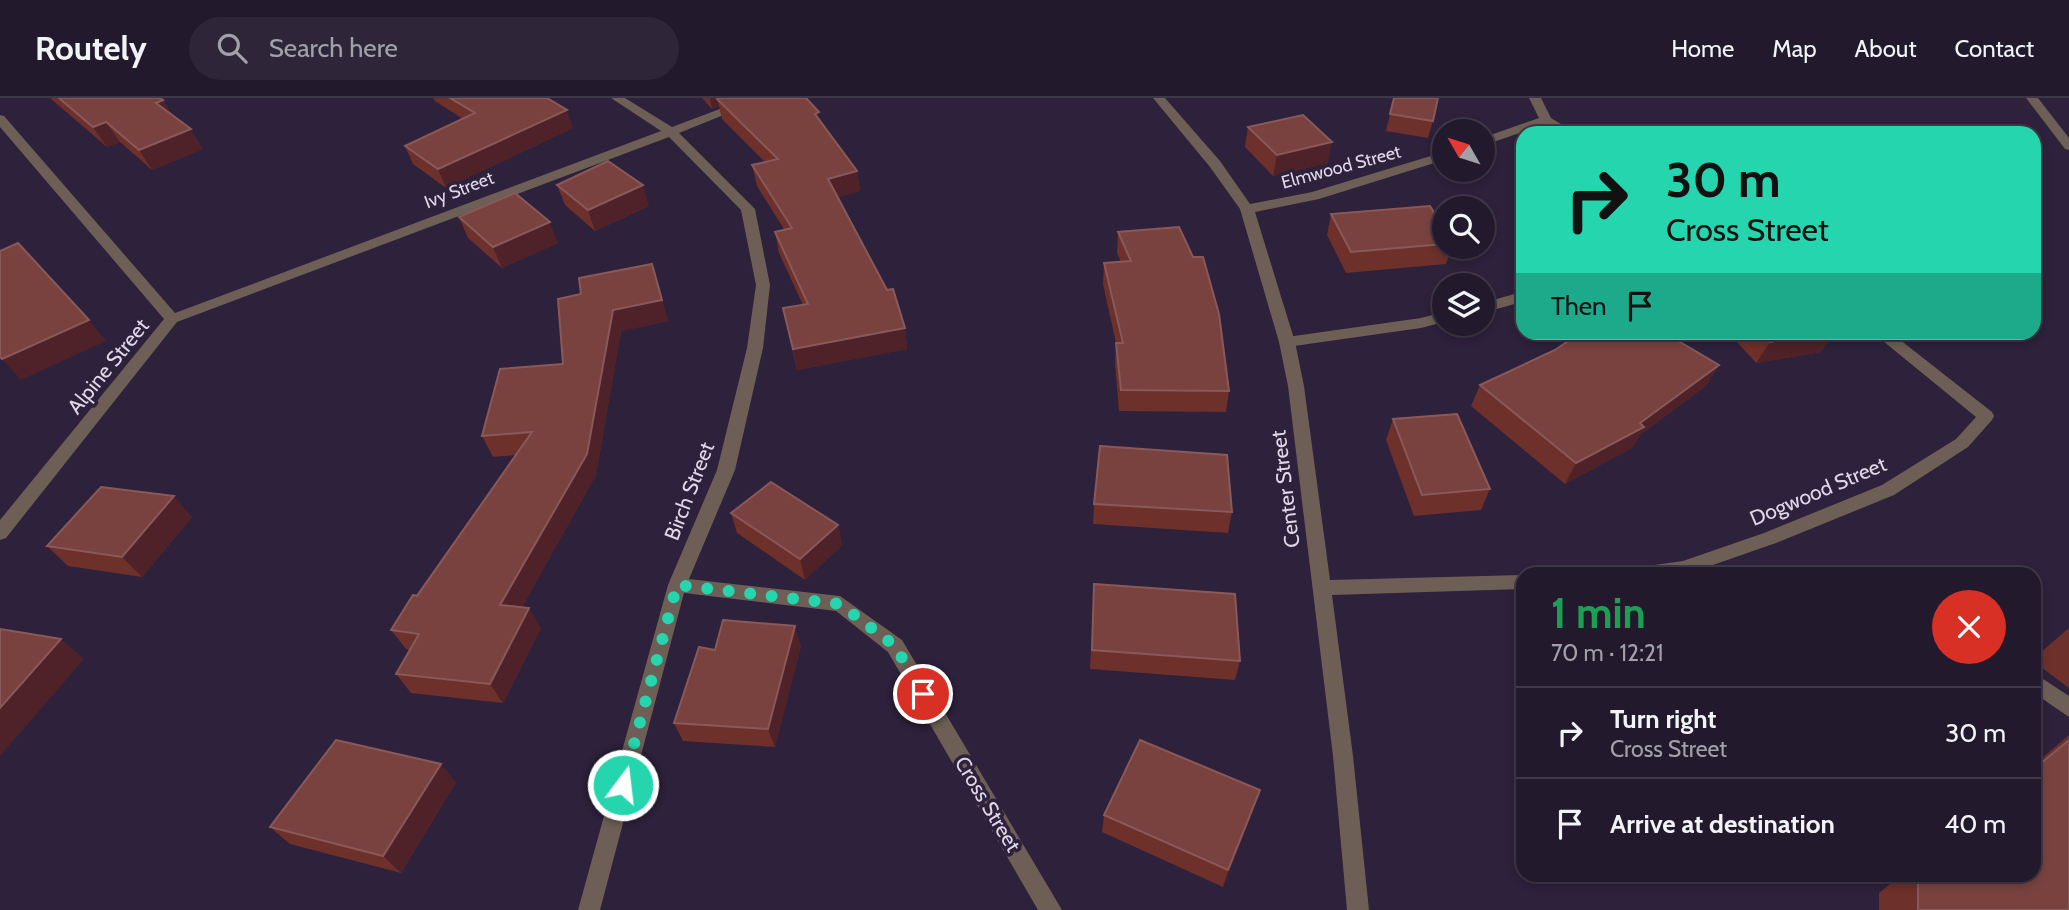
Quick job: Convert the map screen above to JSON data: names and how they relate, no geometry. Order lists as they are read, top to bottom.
{
  "streets": {
    "street": [
      "Elmwood Street",
      "Ivy Street",
      "Alpine Street",
      "Center Street",
      "Birch Street",
      "Dogwood Street",
      "Cross Street"
    ]
  },
  "crossings": [
    ["Elmwood Street", "Center Street"],
    ["Ivy Street", "Alpine Street"],
    ["Ivy Street", "Birch Street"],
    ["Birch Street", "Cross Street"]
  ],
  "north": "top left",
  "page": {
    "header": "Routely",
    "search": "Search here",
    "nav": [
      "Home",
      "Map",
      "About",
      "Contact"
    ],
    "turn": ["30 m", "Cross Street"],
    "then": "Then",
    "heading": ["1 min", "70 m · 12:21"],
    "list": [
      {
        "name": "Turn right",
        "note": "Cross Street",
        "value": "30 m"
      },
      {
        "name": "Arrive at destination",
        "value": "40 m"
      }
    ]
  }
}
